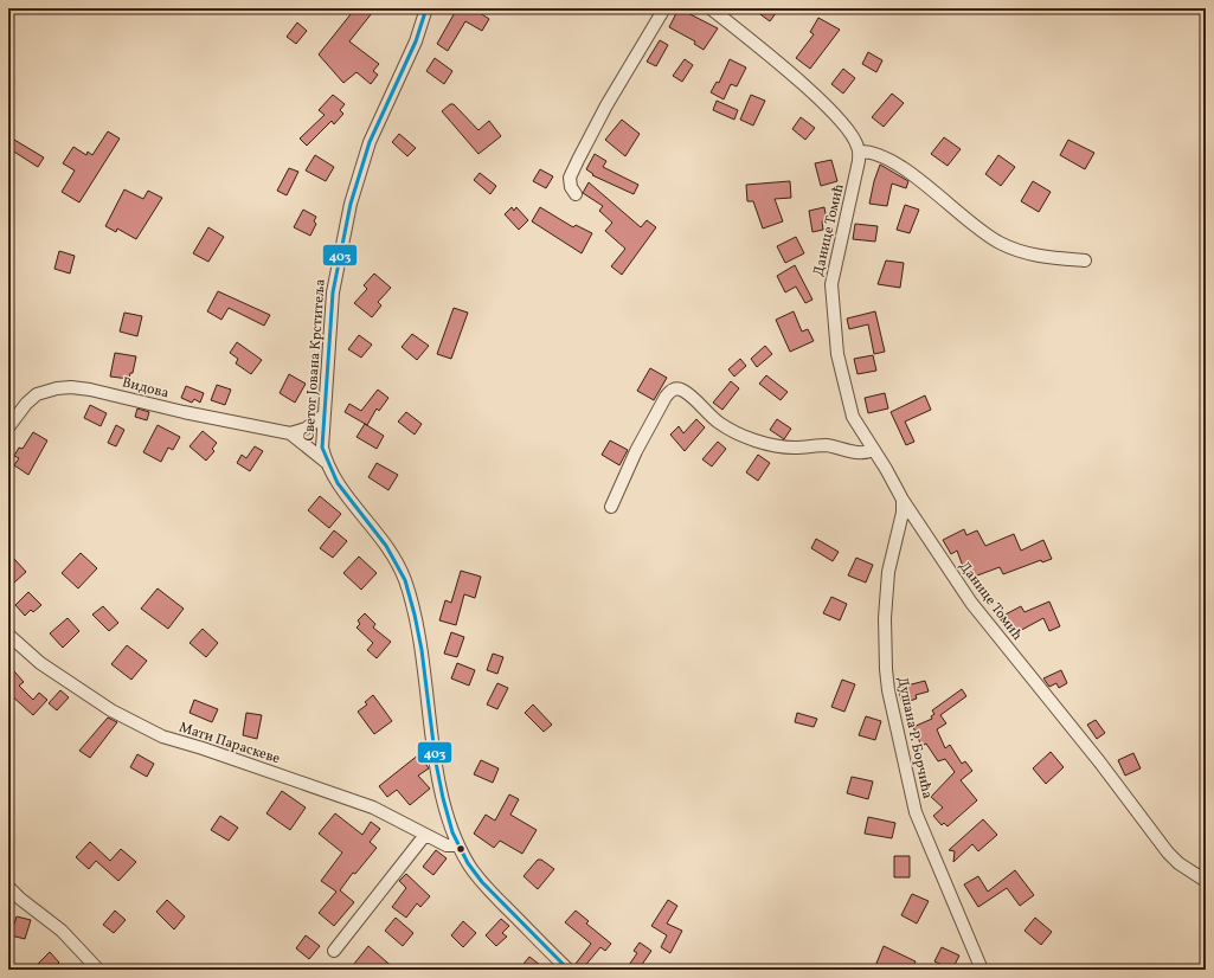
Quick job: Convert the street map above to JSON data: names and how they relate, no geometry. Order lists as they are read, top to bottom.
{
  "streets": {
    "street": [
      "Данице Томић",
      "Светог Јована Крститеља",
      "Видова",
      "Душана Р. Борчића",
      "Мати Параскеве"
    ]
  },
  "crossings": [
    ["Данице Томић", "Душана Р. Борчића"],
    ["Светог Јована Крститеља", "Видова"],
    ["Светог Јована Крститеља", "Мати Параскеве"]
  ],
  "lines": ["transit line 403"]
}
